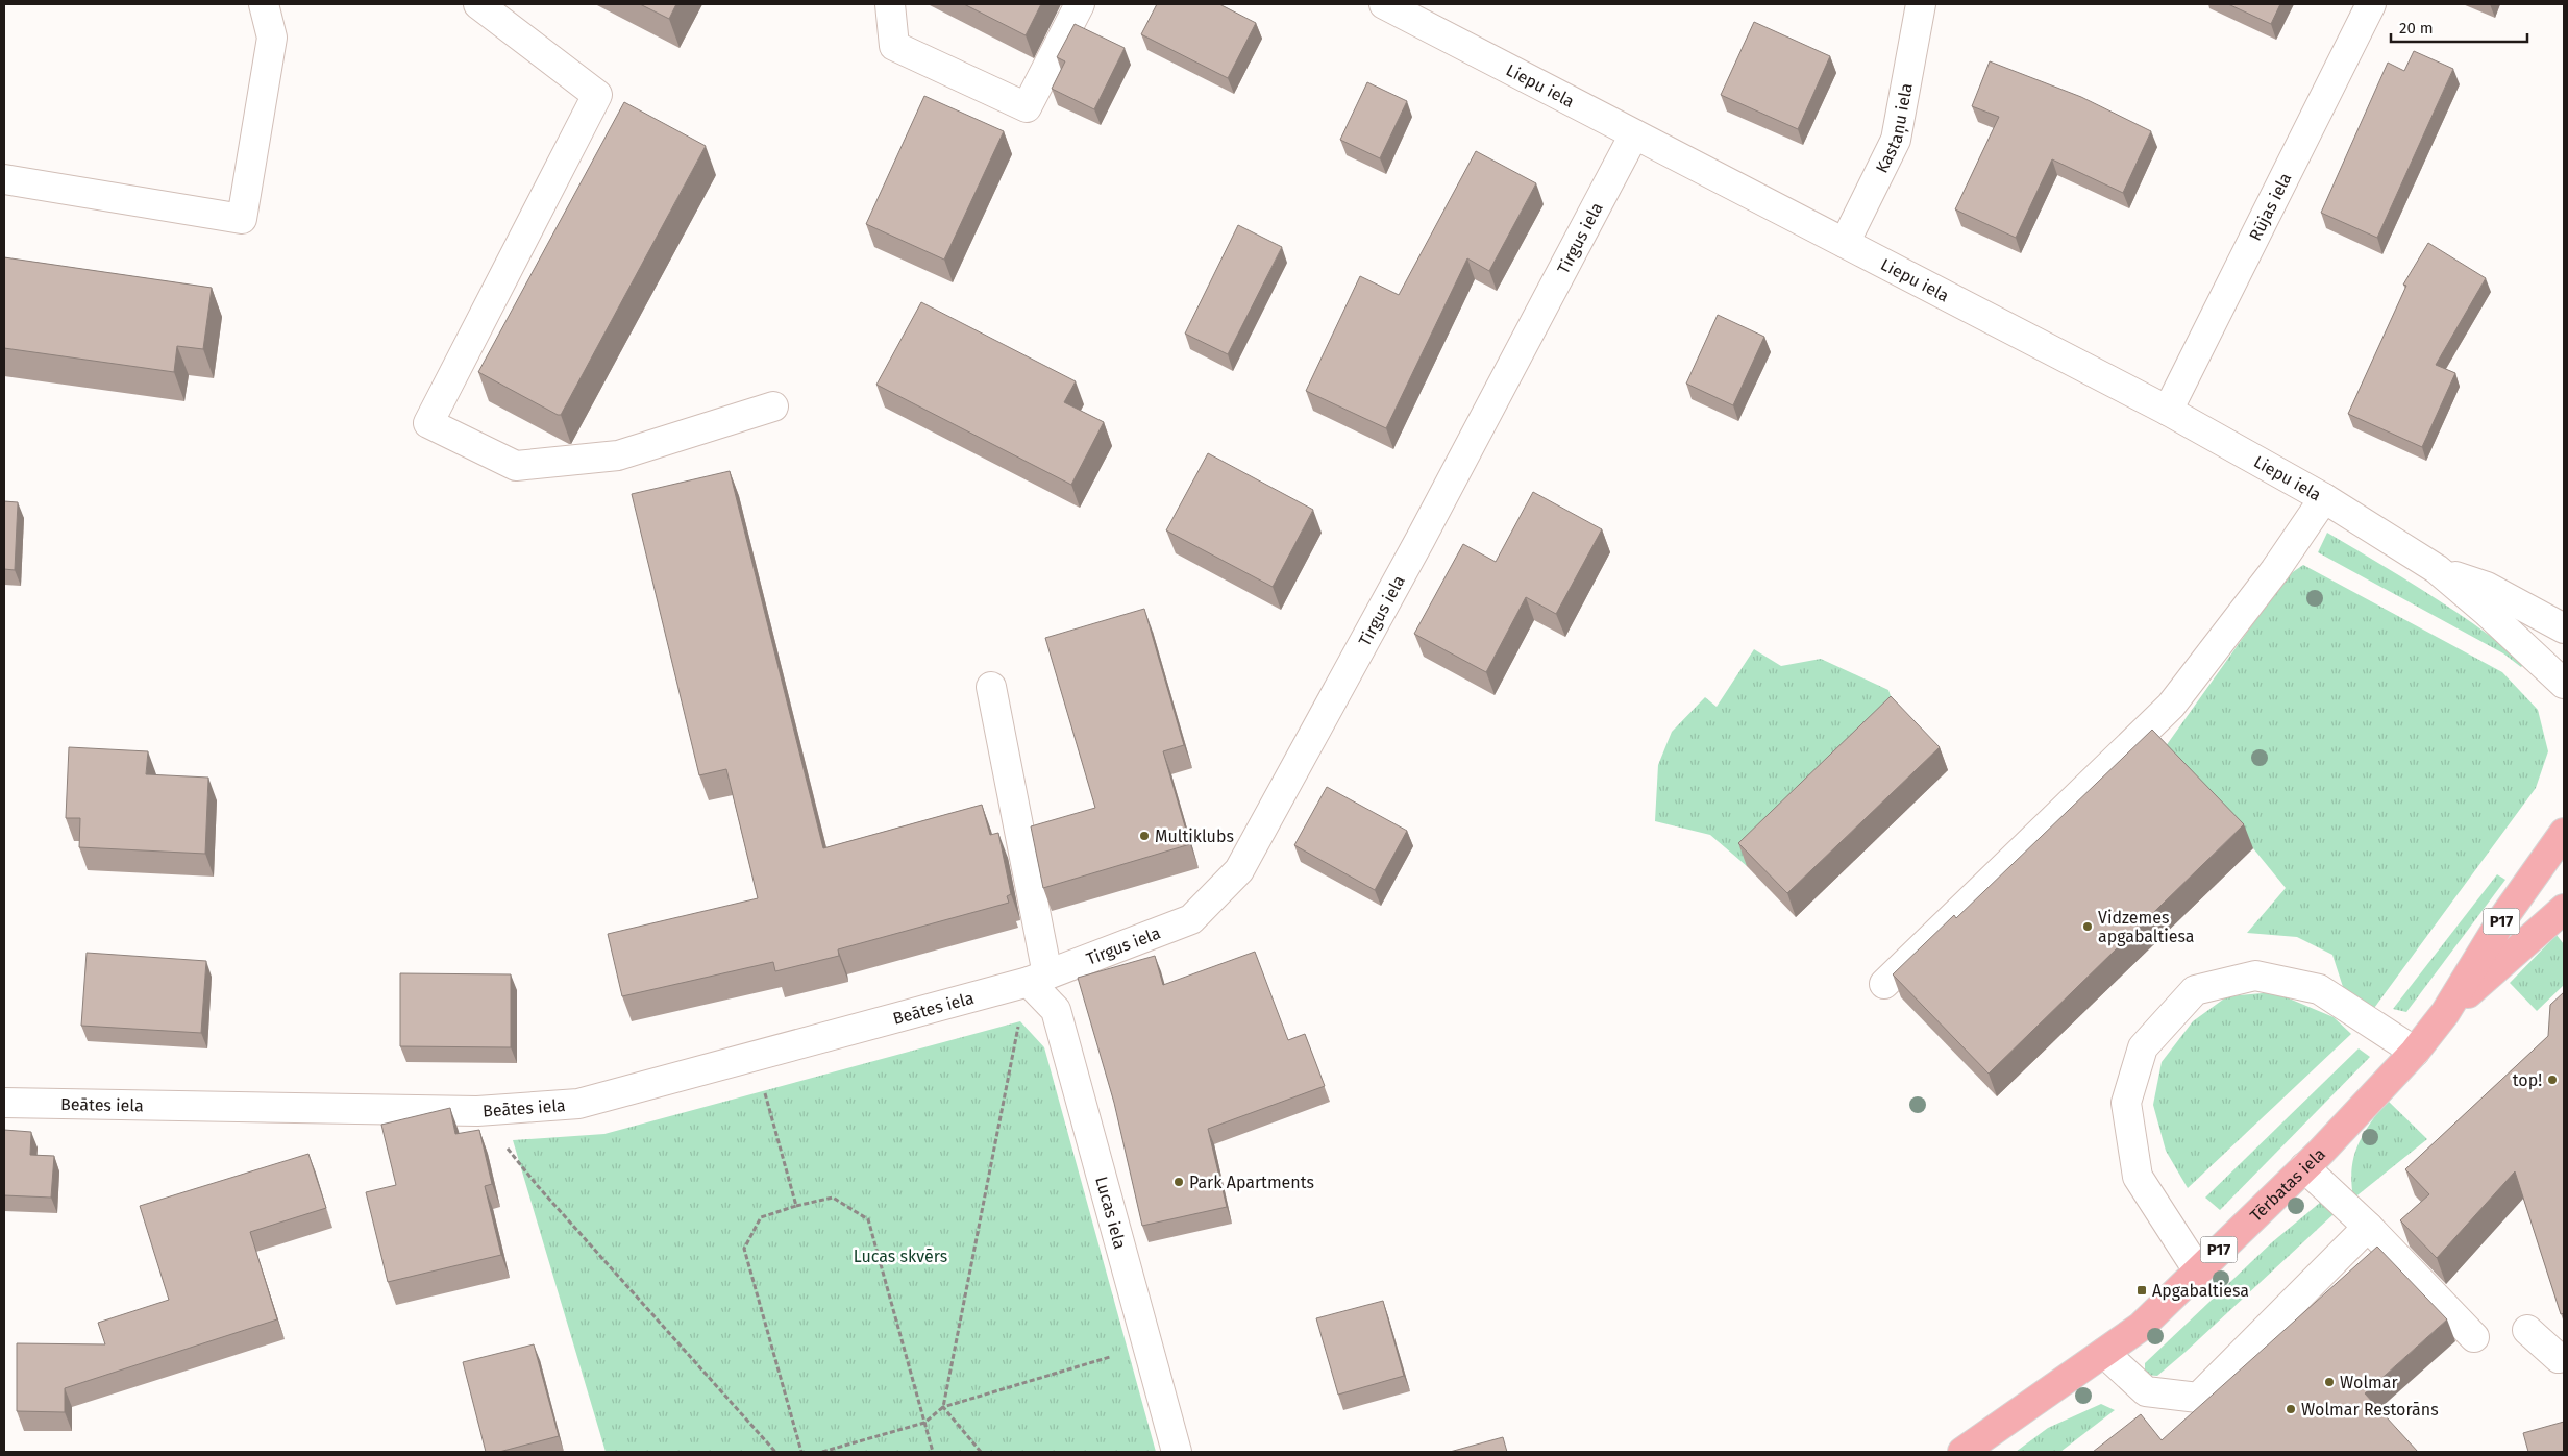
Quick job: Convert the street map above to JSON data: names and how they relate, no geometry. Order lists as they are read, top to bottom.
{
  "streets": {
    "main road": ["P17", "Tērbatas iela"],
    "street": [
      "Liepu iela",
      "Kastaņu iela",
      "Rūjas iela",
      "Tirgus iela",
      "Beātes iela",
      "Lucas iela"
    ]
  },
  "crossings": [
    ["Liepu iela", "Kastaņu iela"],
    ["Liepu iela", "Rūjas iela"],
    ["Liepu iela", "Tirgus iela"],
    ["Tirgus iela", "Beātes iela"],
    ["Tirgus iela", "Lucas iela"],
    ["Beātes iela", "Lucas iela"]
  ],
  "parks": ["Lucas skvērs"],
  "places": {
    "other": [
      "Multiklubs",
      "Vidzemes apgabaltiesa",
      "top!",
      "Park Apartments",
      "Wolmar",
      "Wolmar Restorāns"
    ],
    "transit": ["Apgabaltiesa"]
  },
  "scale_bar": "20 m"
}
